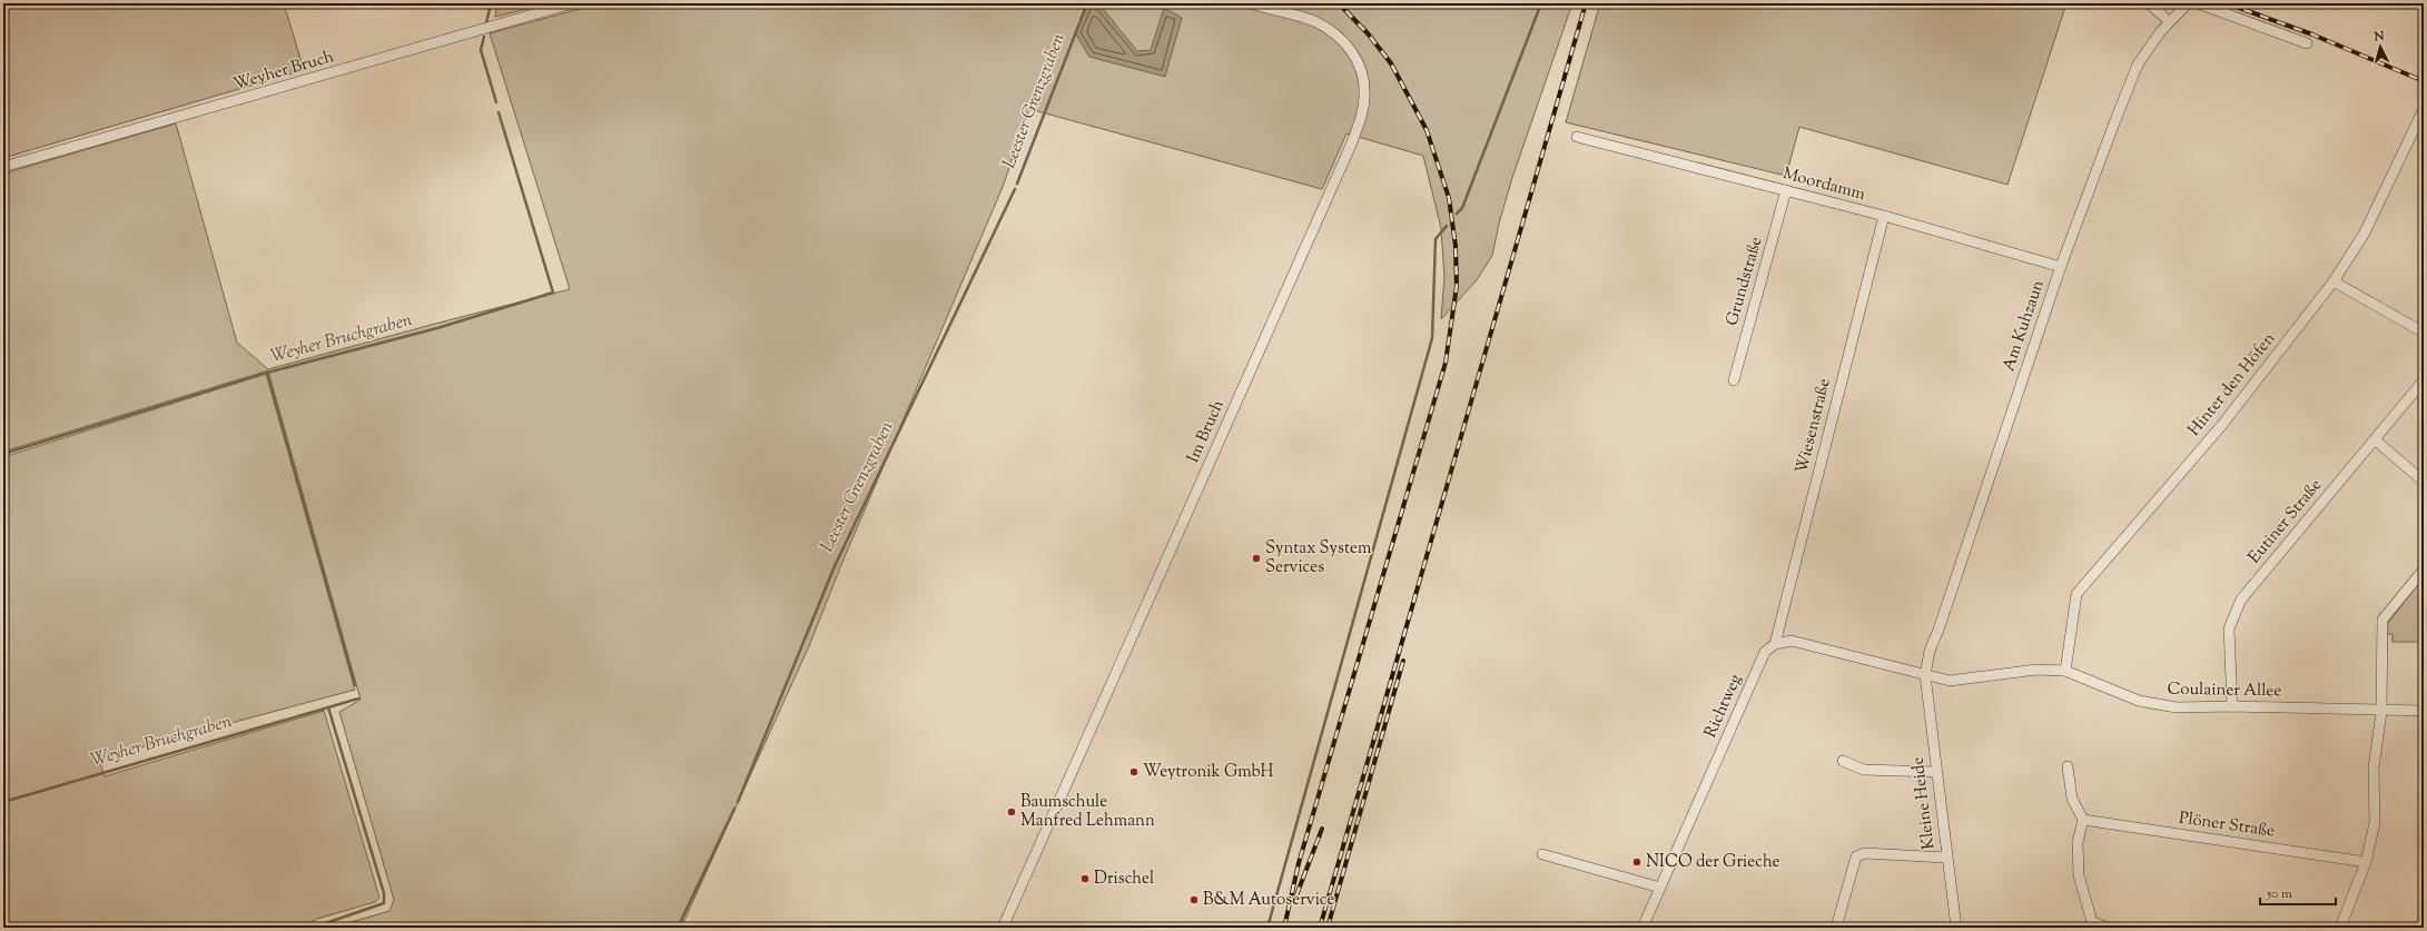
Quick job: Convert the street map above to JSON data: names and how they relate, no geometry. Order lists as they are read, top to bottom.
{
  "streets": {
    "street": [
      "Weyher Bruch",
      "Moordamm",
      "Grundstraße",
      "Am Kuhzaun",
      "Hinter den Höfen",
      "Wiesenstraße",
      "Im Bruch",
      "Eutiner Straße",
      "Coulainer Allee",
      "Richtweg",
      "Kleine Heide",
      "Plöner Straße"
    ]
  },
  "crossings": [
    ["Moordamm", "Grundstraße"],
    ["Moordamm", "Am Kuhzaun"],
    ["Moordamm", "Wiesenstraße"],
    ["Am Kuhzaun", "Coulainer Allee"],
    ["Am Kuhzaun", "Kleine Heide"],
    ["Hinter den Höfen", "Coulainer Allee"],
    ["Wiesenstraße", "Richtweg"],
    ["Eutiner Straße", "Coulainer Allee"],
    ["Coulainer Allee", "Kleine Heide"]
  ],
  "water": ["Leester Grenzgraben", "Weyher Bruchgraben"],
  "places": [
    "Syntax System Services",
    "Weytronik GmbH",
    "Baumschule Manfred Lehmann",
    "NICO der Grieche",
    "Drischel",
    "B&M Autoservice"
  ],
  "scale_bar": "50 m",
  "north": "top"
}
